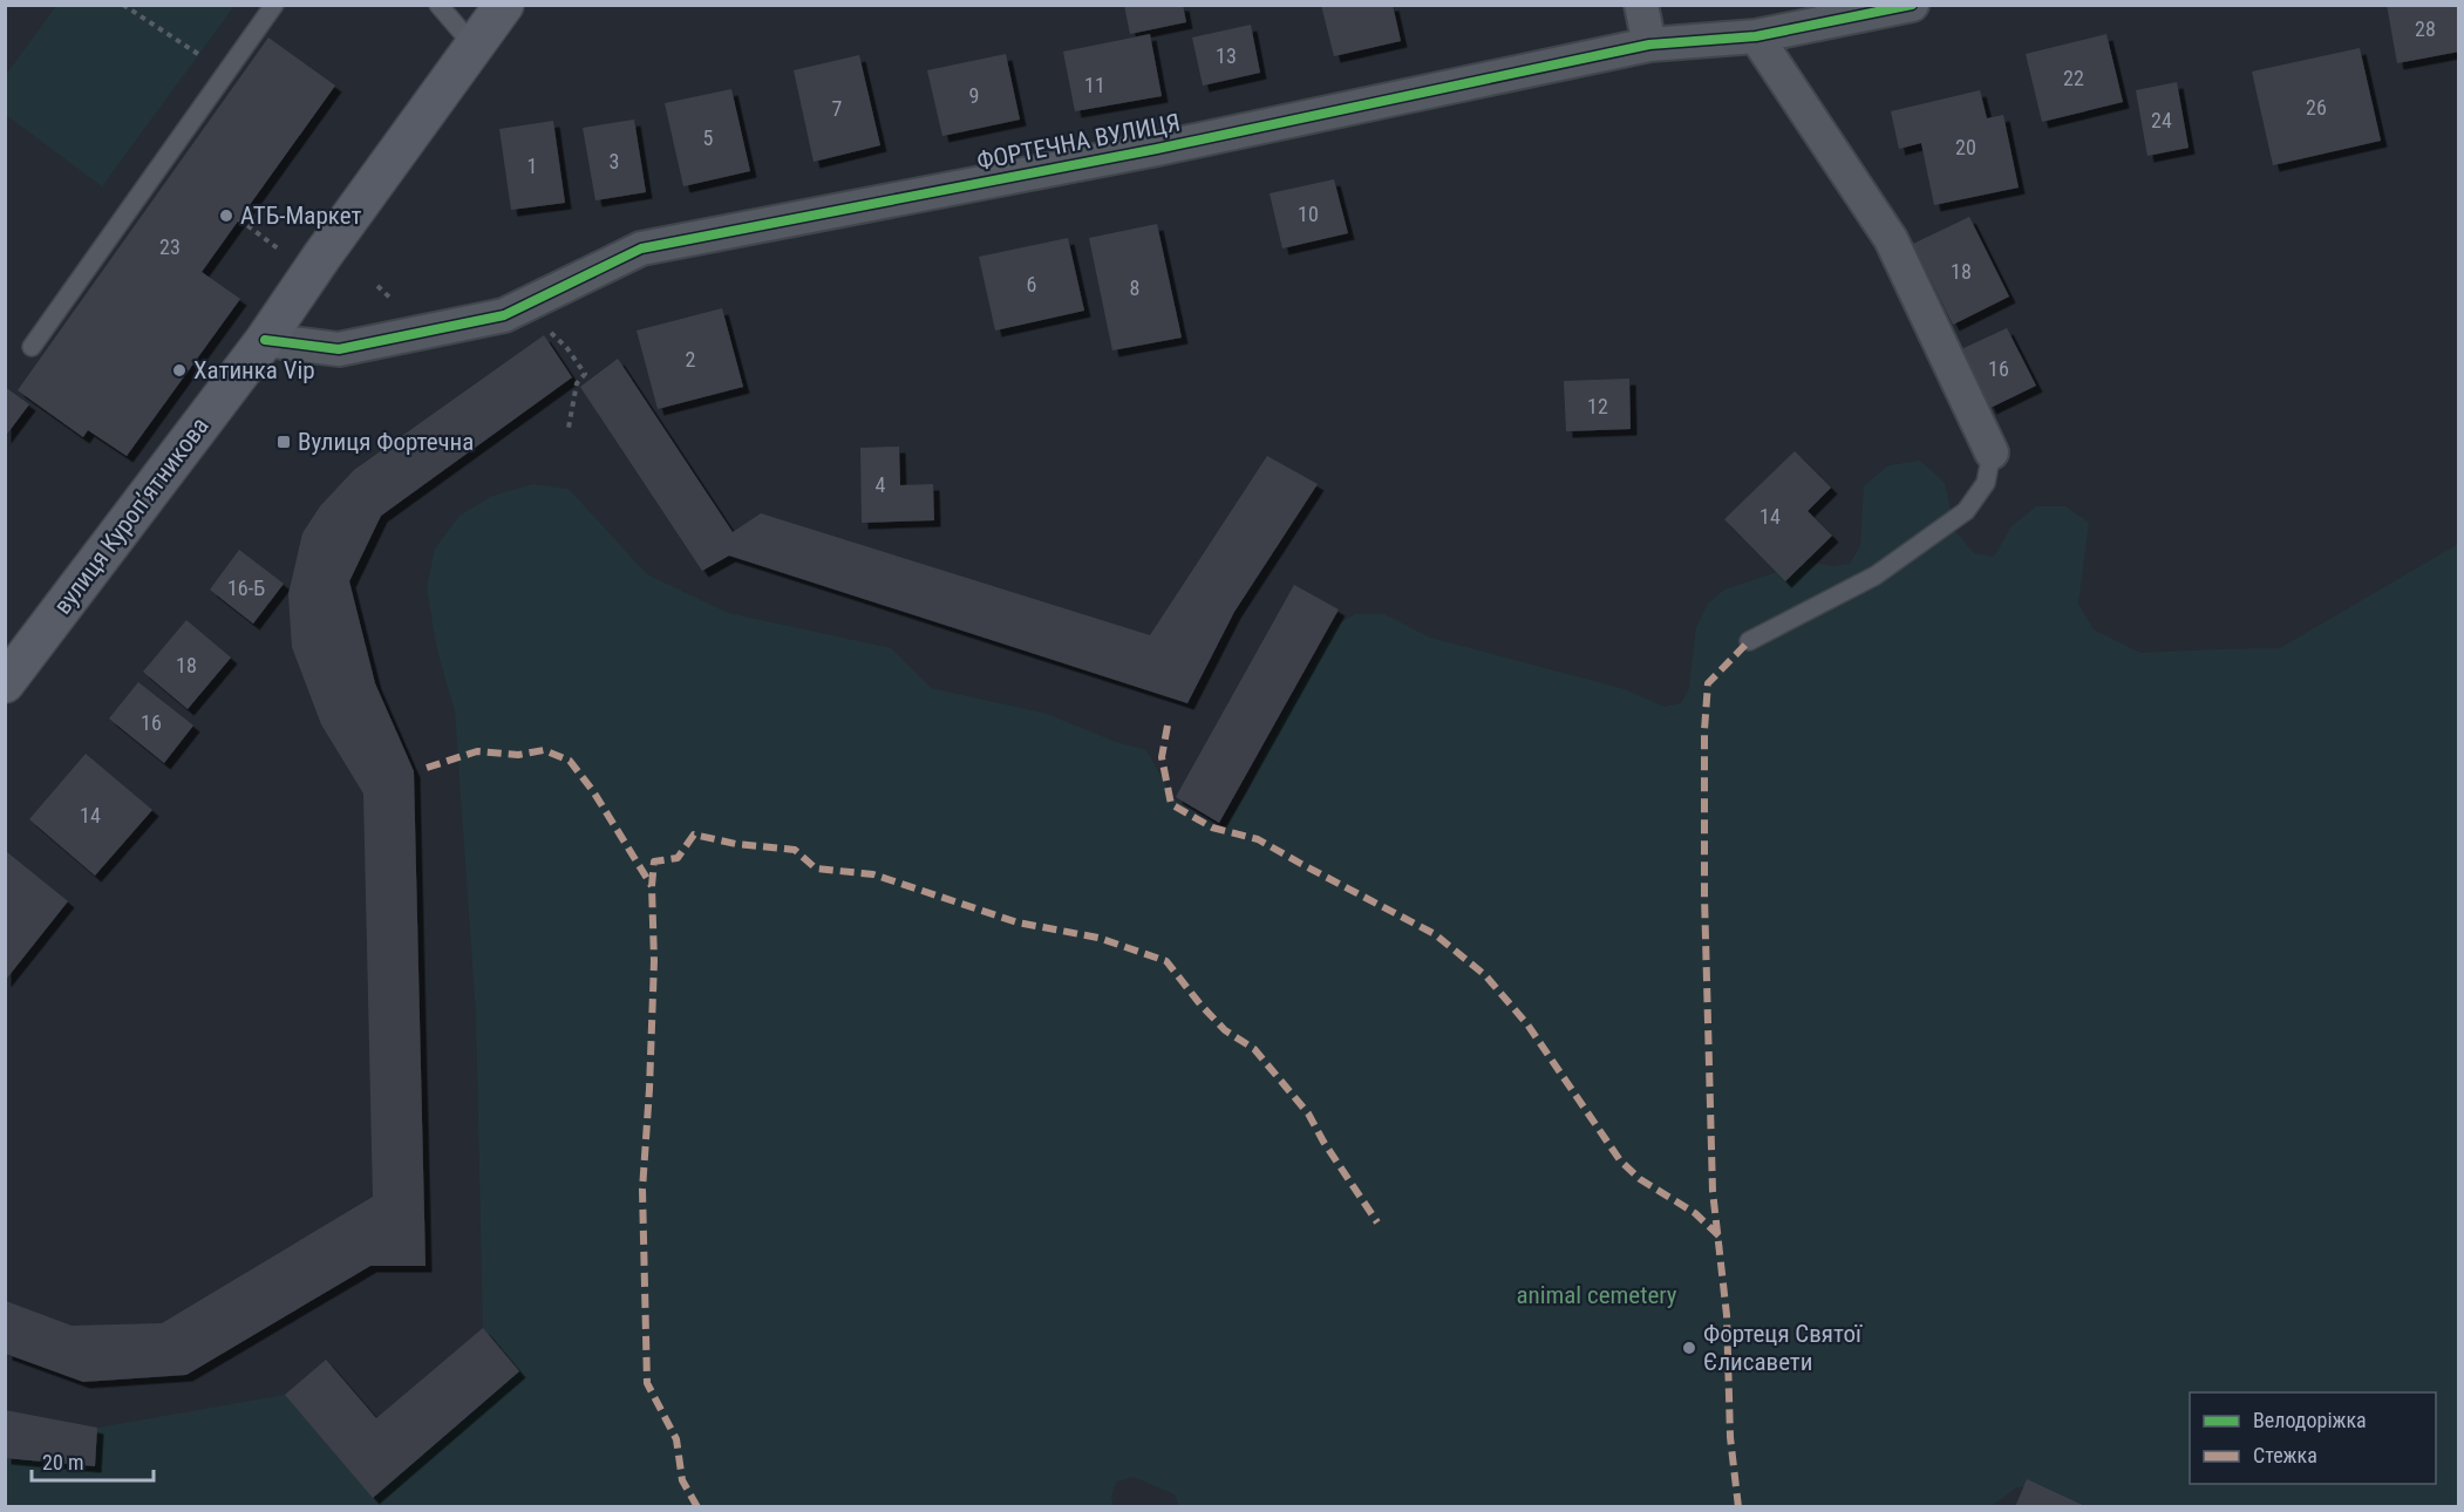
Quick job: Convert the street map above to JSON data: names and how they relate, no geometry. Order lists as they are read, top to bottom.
{
  "streets": {
    "street": ["ФОРТЕЧНА ВУЛИЦЯ", "вулиця Куропʼятникова"]
  },
  "crossings": [
    ["ФОРТЕЧНА ВУЛИЦЯ", "вулиця Куропʼятникова"]
  ],
  "parks": ["animal cemetery"],
  "places": {
    "other": ["АТБ-Маркет", "Хатинка Vip", "Фортеця Святої Єлисавети"],
    "transit": ["Вулиця Фортечна"]
  },
  "house_numbers": [
    "28",
    "13",
    "22",
    "11",
    "9",
    "26",
    "7",
    "24",
    "5",
    "20",
    "3",
    "1",
    "10",
    "23",
    "18",
    "6",
    "8",
    "2",
    "16",
    "12",
    "4",
    "14",
    "16-Б",
    "18",
    "16",
    "14"
  ],
  "legend": ["Велодоріжка", "Стежка"],
  "scale_bar": "20 m"
}
